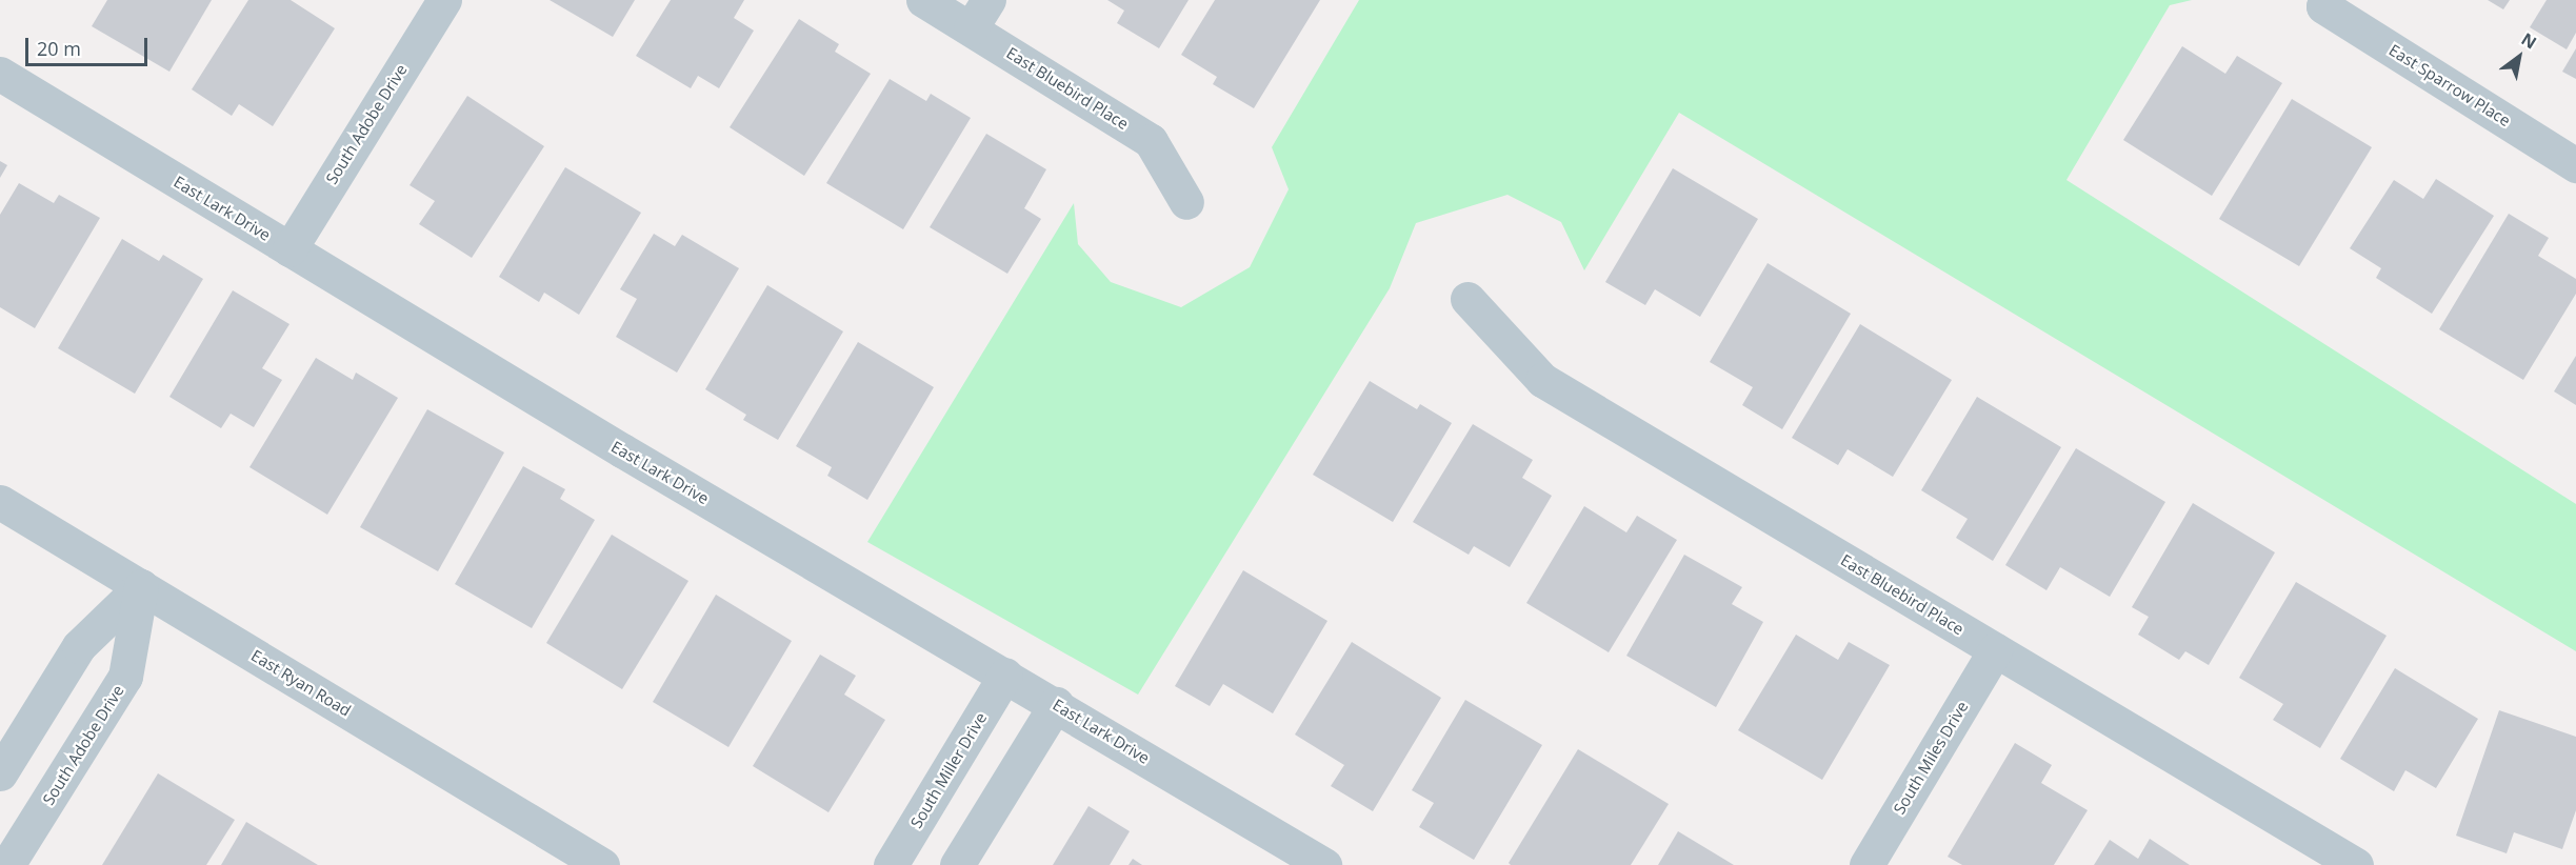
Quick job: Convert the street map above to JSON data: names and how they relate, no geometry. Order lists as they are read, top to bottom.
{
  "streets": {
    "street": [
      "East Sparrow Place",
      "East Bluebird Place",
      "South Adobe Drive",
      "East Lark Drive",
      "East Ryan Road",
      "South Miles Drive",
      "South Miller Drive"
    ]
  },
  "crossings": [
    ["East Bluebird Place", "South Miles Drive"],
    ["South Adobe Drive", "East Lark Drive"],
    ["South Adobe Drive", "East Ryan Road"],
    ["East Lark Drive", "South Miller Drive"]
  ],
  "scale_bar": "20 m",
  "north": "top right"
}
